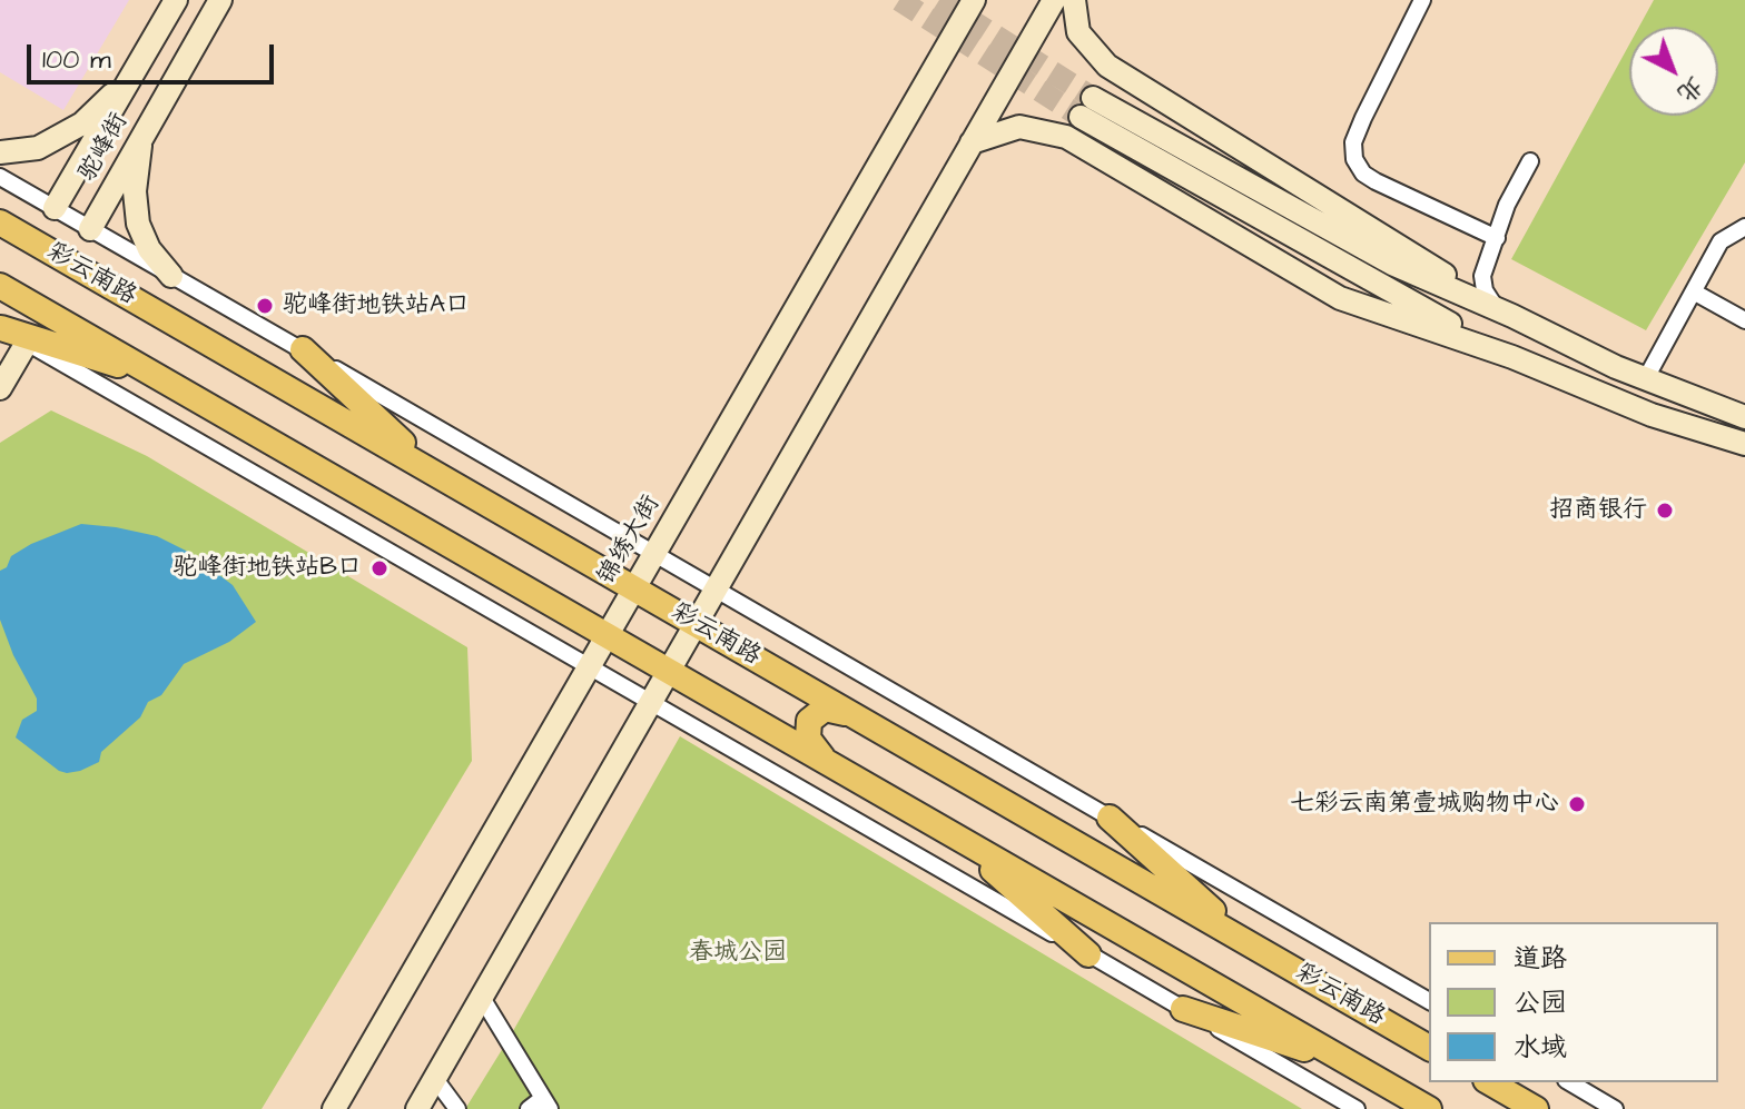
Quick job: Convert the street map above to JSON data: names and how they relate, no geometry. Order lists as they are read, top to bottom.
{
  "streets": {
    "main road": ["驼峰街", "彩云南路", "锦绣大街"]
  },
  "crossings": [
    ["彩云南路", "锦绣大街"]
  ],
  "parks": ["春城公园"],
  "places": [
    "驼峰街地铁站A口",
    "招商银行",
    "驼峰街地铁站B口",
    "七彩云南第壹城购物中心"
  ],
  "legend": ["道路", "公园", "水域"],
  "scale_bar": "100 m",
  "north": "bottom right"
}
